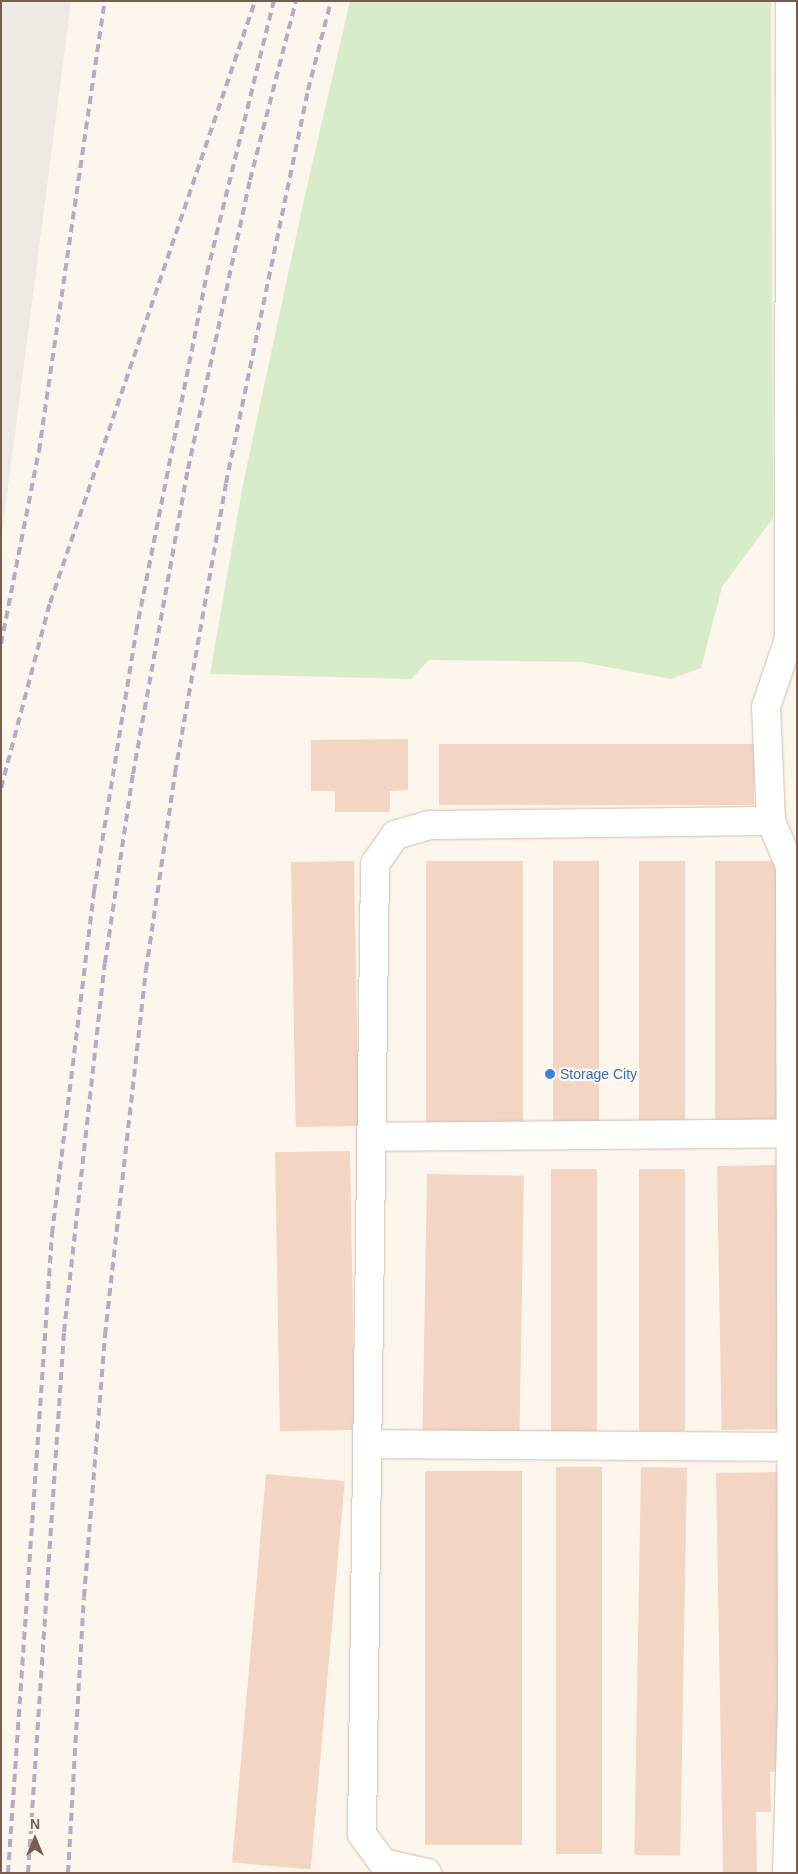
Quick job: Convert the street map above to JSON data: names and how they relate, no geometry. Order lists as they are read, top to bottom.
{
  "places": ["Storage City"],
  "north": "top"
}
